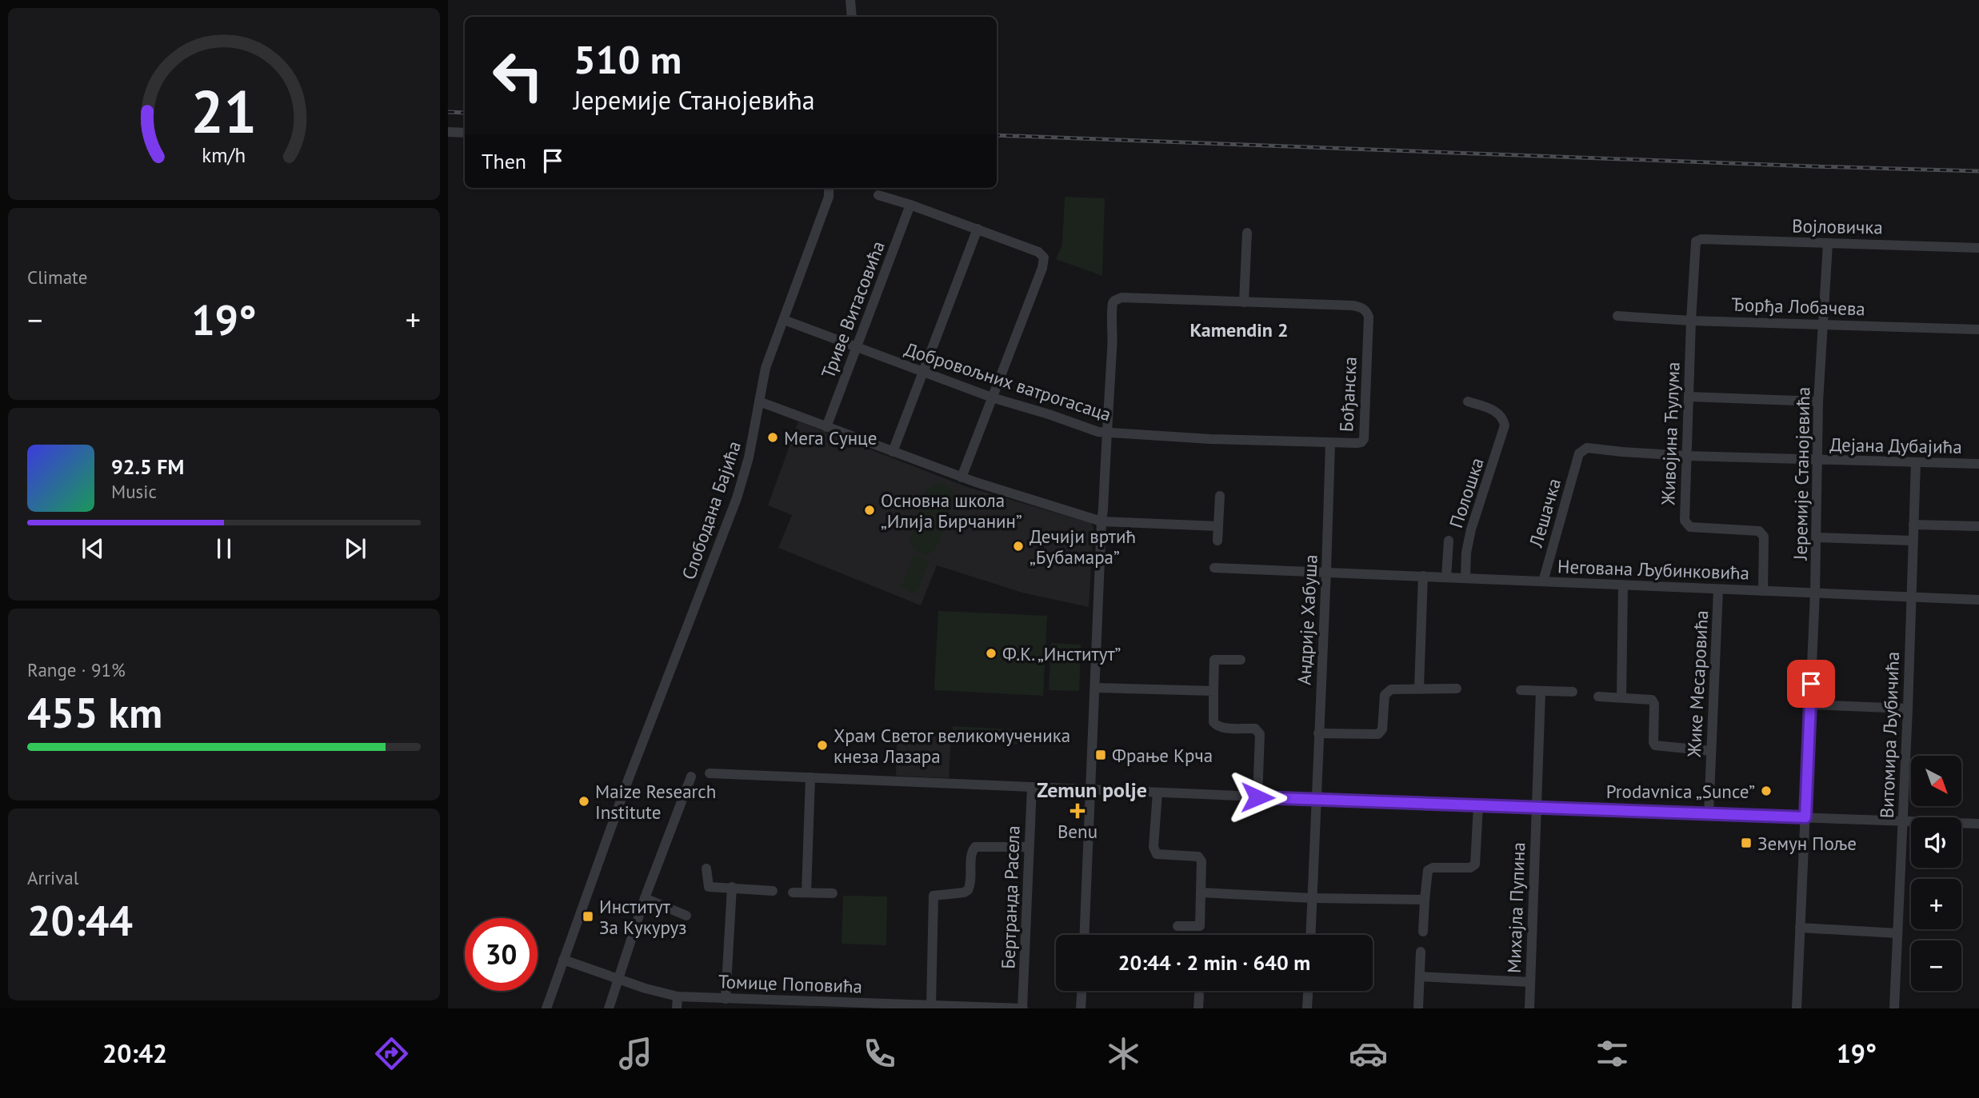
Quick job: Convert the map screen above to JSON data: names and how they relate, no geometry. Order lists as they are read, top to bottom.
{
  "streets": {
    "street": [
      "Војловичка",
      "Ђорђа Лобачева",
      "Триве Витасовића",
      "Добровољних ватрогасаца",
      "Бођанска",
      "Живојина Ћулума",
      "Дејана Дубајића",
      "Јеремије Станојевића",
      "Полошка",
      "Слободана Бајића",
      "Лешачка",
      "Негована Љубинковића",
      "Андрије Хабуша",
      "Жике Месаровића",
      "Витомира Љубичића",
      "Бертранда Расела",
      "Михајла Пупина",
      "Томице Поповића"
    ]
  },
  "crossings": [
    ["Војловичка", "Живојина Ћулума"],
    ["Војловичка", "Јеремије Станојевића"],
    ["Ђорђа Лобачева", "Живојина Ћулума"],
    ["Ђорђа Лобачева", "Јеремије Станојевића"],
    ["Триве Витасовића", "Добровољних ватрогасаца"],
    ["Добровољних ватрогасаца", "Бођанска"],
    ["Добровољних ватрогасаца", "Слободана Бајића"],
    ["Добровољних ватрогасаца", "Андрије Хабуша"],
    ["Бођанска", "Андрије Хабуша"],
    ["Живојина Ћулума", "Дејана Дубајића"],
    ["Живојина Ћулума", "Негована Љубинковића"],
    ["Дејана Дубајића", "Јеремије Станојевића"],
    ["Дејана Дубајића", "Лешачка"],
    ["Дејана Дубајића", "Витомира Љубичића"],
    ["Јеремије Станојевића", "Негована Љубинковића"],
    ["Полошка", "Негована Љубинковића"],
    ["Слободана Бајића", "Томице Поповића"],
    ["Лешачка", "Негована Љубинковића"],
    ["Негована Љубинковића", "Андрије Хабуша"],
    ["Негована Љубинковића", "Жике Месаровића"],
    ["Негована Љубинковића", "Витомира Љубичића"],
    ["Бертранда Расела", "Томице Поповића"]
  ],
  "districts": ["Kamendin 2", "Zemun polje"],
  "places": {
    "other": [
      "Мега Сунце",
      "Основна школа „Илија Бирчанин”",
      "Дечији вртић „Бубамара”",
      "Ф.К. „Институт”",
      "Храм Светог великомученика кнеза Лазара",
      "Prodavnica „Sunce”",
      "Maize Research Institute"
    ],
    "transit": ["Фрање Крча", "Земун Поље", "Институт За Кукуруз"],
    "health": ["Benu"]
  },
  "north": "bottom right",
  "page": {
    "turn": ["510 m", "Јеремије Станојевића"],
    "then": "Then",
    "tile": [
      "Climate",
      ["Range · 91%", "455 km"],
      ["Arrival", "20:44"]
    ],
    "heat": ["−", "19°", "+"],
    "song": ["92.5 FM", "Music"],
    "map_buttons": ["+", "−"],
    "limit": "30",
    "trip": "20:44 · 2 min · 640 m",
    "tabs": ["20:42", "19°"],
    "gauge": ["21", "km/h"]
  }
}
